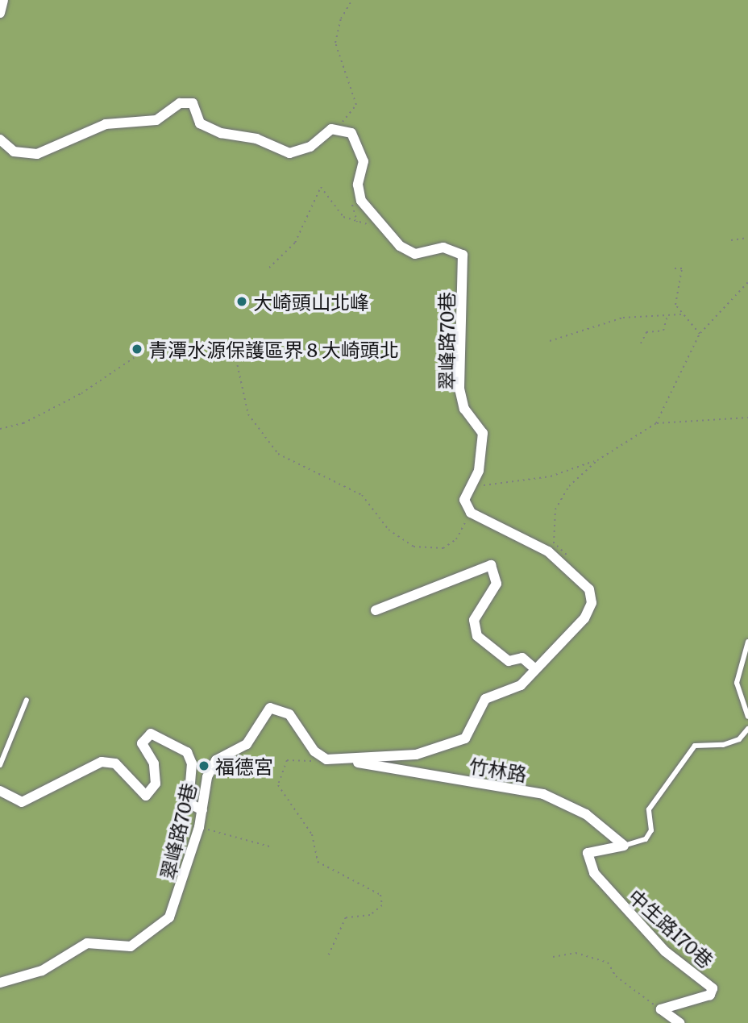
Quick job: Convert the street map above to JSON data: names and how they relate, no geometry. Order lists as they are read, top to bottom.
{
  "streets": {
    "street": ["翠峰路70巷", "竹林路", "中生路170巷"]
  },
  "crossings": [
    ["翠峰路70巷", "竹林路"],
    ["竹林路", "中生路170巷"]
  ],
  "places": ["大崎頭山北峰", "青潭水源保護區界 8 大崎頭北", "福德宮"]
}
